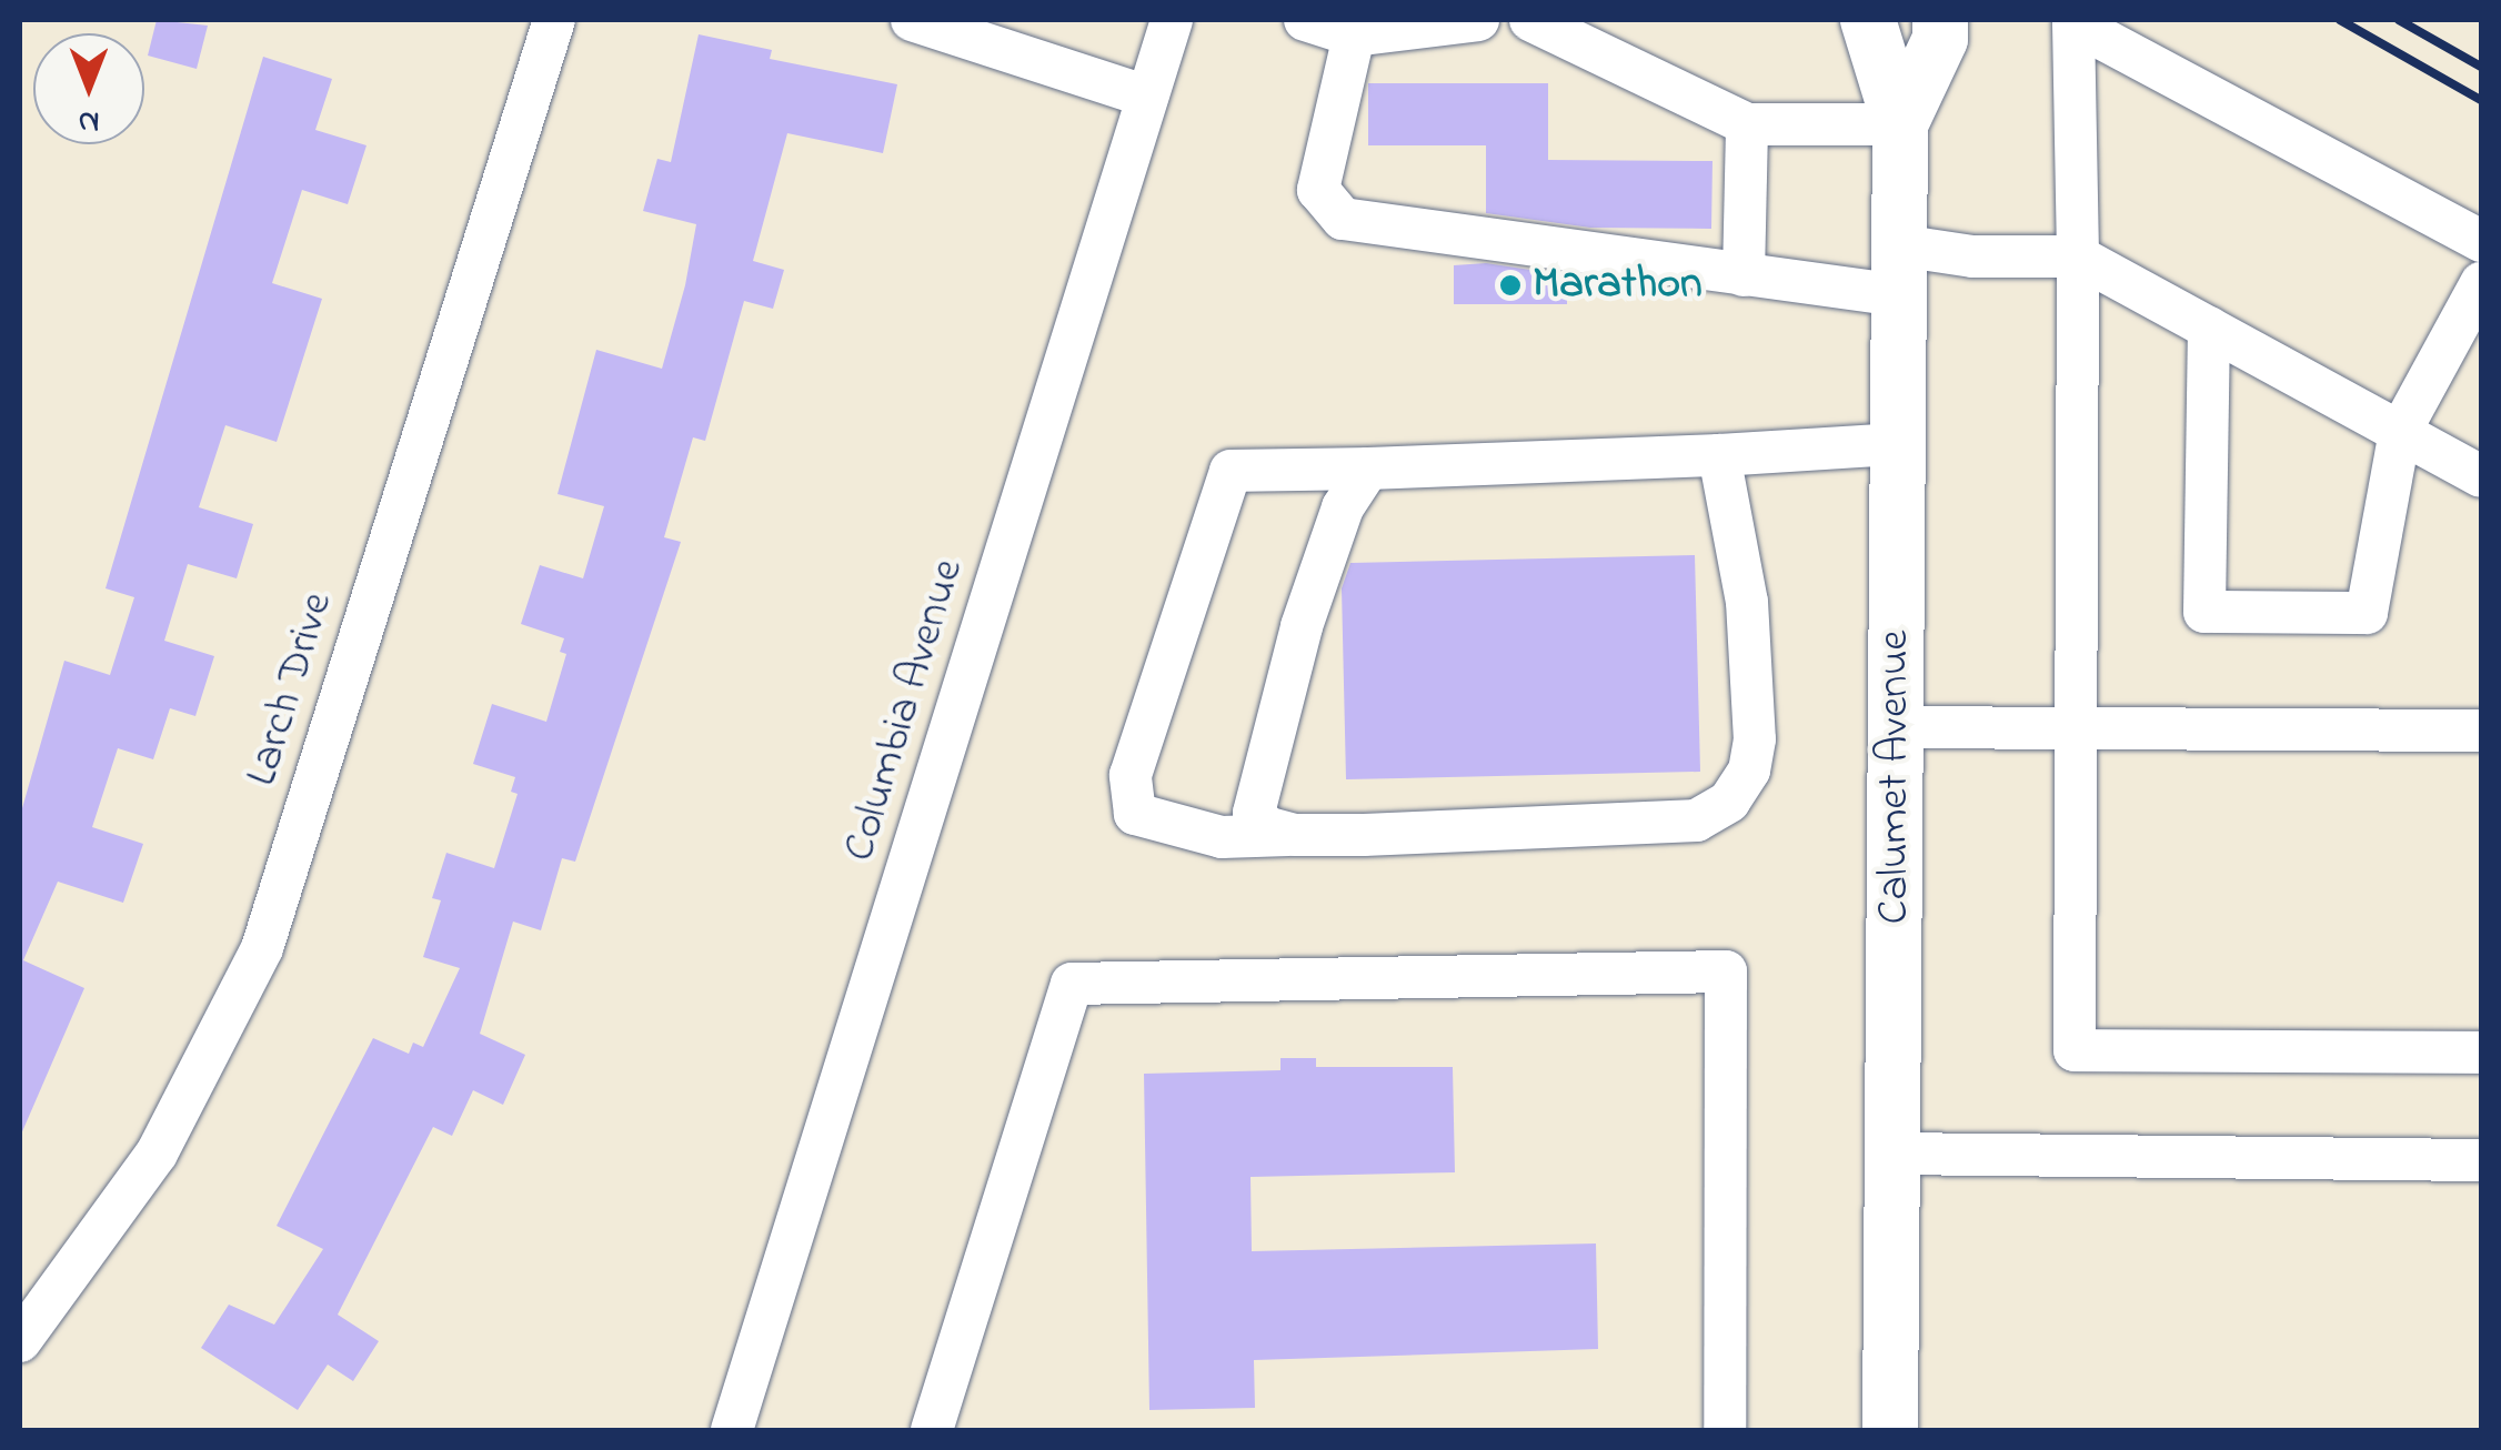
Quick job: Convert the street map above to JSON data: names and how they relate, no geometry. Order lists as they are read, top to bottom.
{
  "streets": {
    "main road": ["Calumet Avenue"],
    "street": ["Larch Drive", "Columbia Avenue"]
  },
  "places": ["Marathon"],
  "north": "bottom"
}
